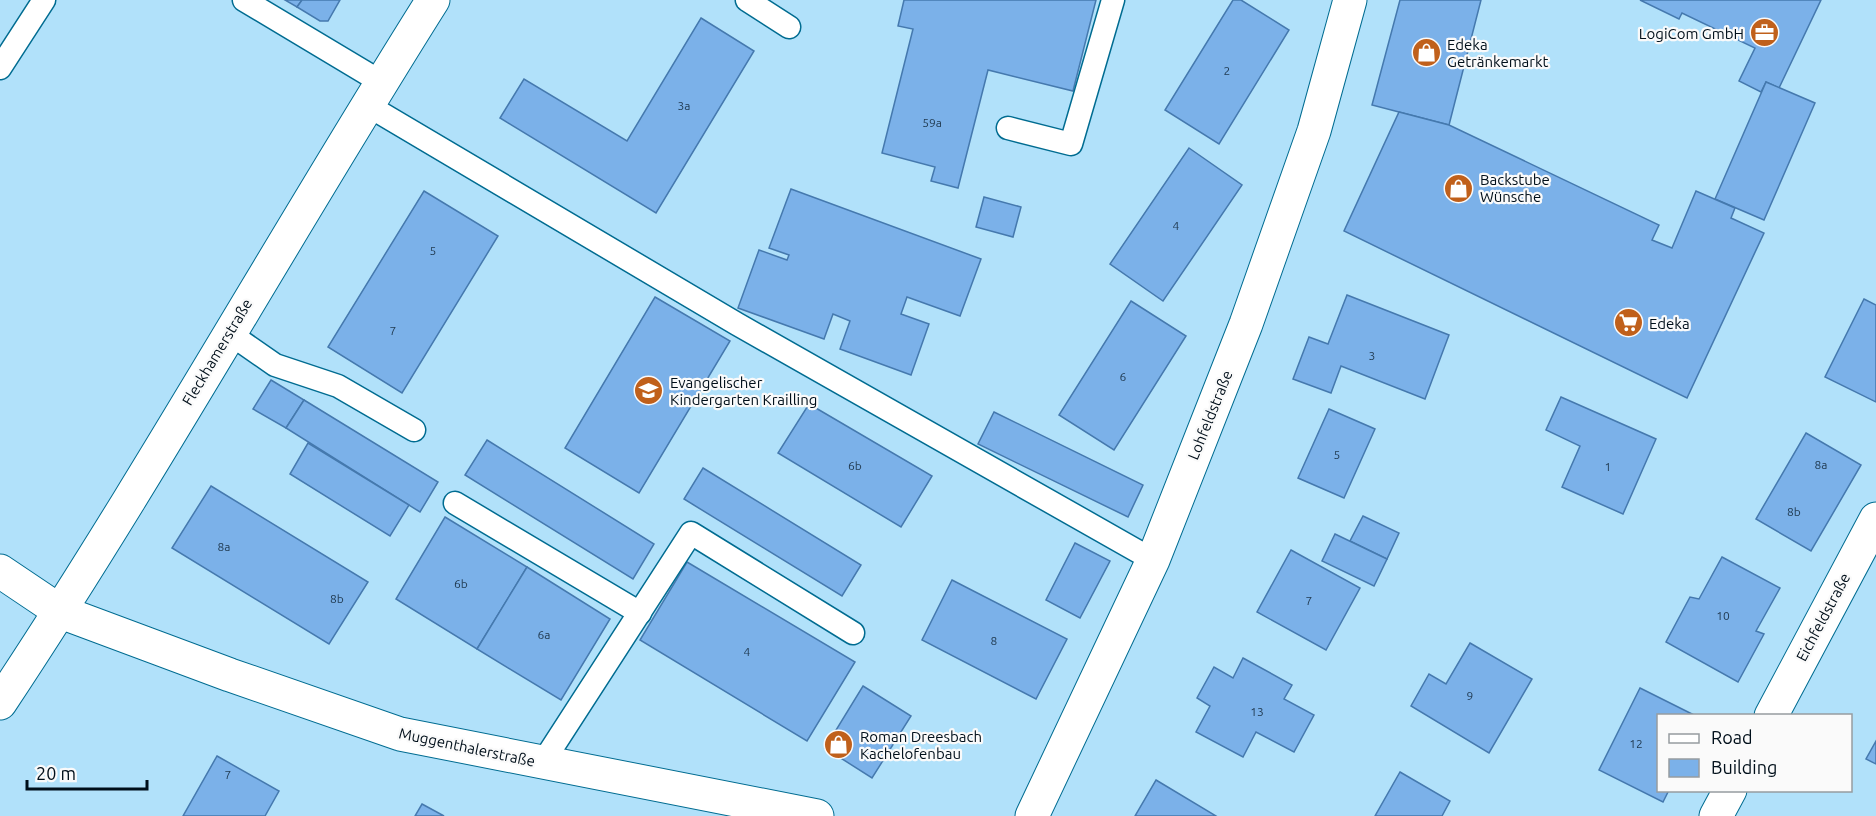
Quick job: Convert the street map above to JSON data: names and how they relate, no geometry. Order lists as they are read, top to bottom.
{
  "streets": {
    "street": [
      "Fleckhamerstraße",
      "Lohfeldstraße",
      "Eichfeldstraße",
      "Muggenthalerstraße"
    ]
  },
  "crossings": [
    ["Fleckhamerstraße", "Muggenthalerstraße"]
  ],
  "places": {
    "office": ["LogiCom GmbH"],
    "shop": ["Edeka Getränkemarkt", "Backstube Wünsche", "Roman Dreesbach Kachelofenbau"],
    "supermarket": ["Edeka"],
    "school or university": ["Evangelischer Kindergarten Krailling"]
  },
  "house_numbers": [
    "2",
    "3a",
    "59a",
    "4",
    "5",
    "7",
    "3",
    "6",
    "5",
    "8a",
    "6b",
    "1",
    "8b",
    "8a",
    "6b",
    "8b",
    "7",
    "10",
    "6a",
    "8",
    "4",
    "9",
    "13",
    "12",
    "7"
  ],
  "legend": ["Road", "Building"],
  "scale_bar": "20 m"
}
